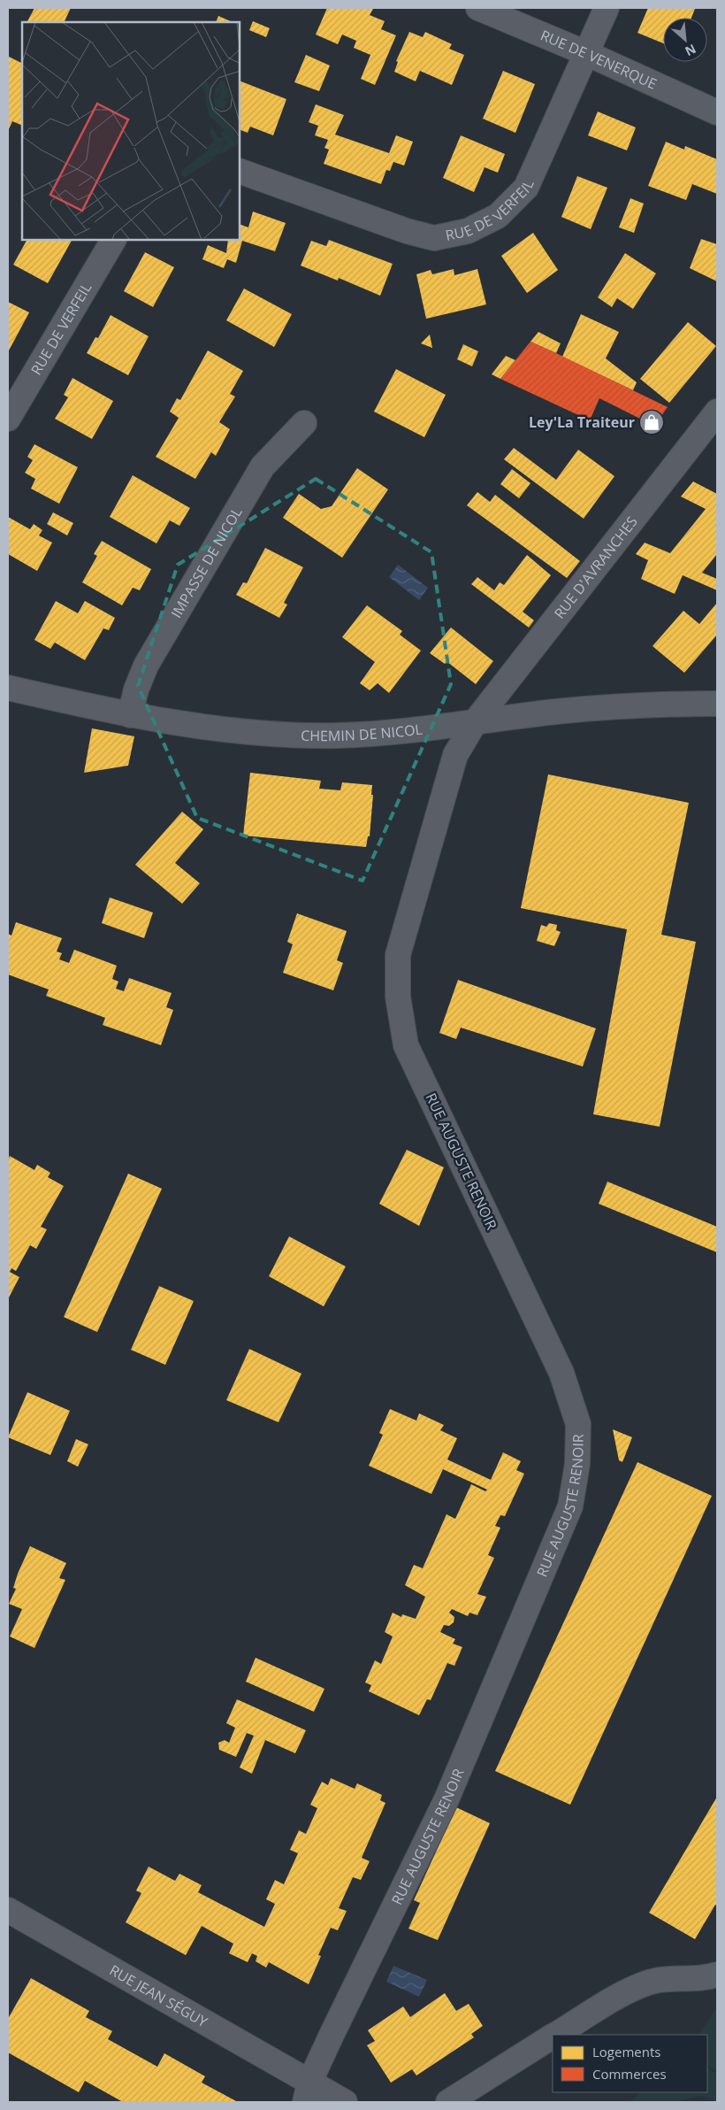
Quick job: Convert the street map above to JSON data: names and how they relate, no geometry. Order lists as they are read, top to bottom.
{
  "streets": {
    "street": [
      "RUE DE VENERQUE",
      "RUE DE VERFEIL",
      "IMPASSE DE NICOL",
      "RUE D'AVRANCHES",
      "CHEMIN DE NICOL",
      "RUE AUGUSTE RENOIR",
      "RUE JEAN SÉGUY"
    ]
  },
  "crossings": [
    ["RUE DE VENERQUE", "RUE DE VERFEIL"],
    ["IMPASSE DE NICOL", "CHEMIN DE NICOL"],
    ["RUE D'AVRANCHES", "CHEMIN DE NICOL"],
    ["RUE D'AVRANCHES", "RUE AUGUSTE RENOIR"],
    ["CHEMIN DE NICOL", "RUE AUGUSTE RENOIR"],
    ["RUE AUGUSTE RENOIR", "RUE JEAN SÉGUY"]
  ],
  "places": {
    "shop": ["Ley'La Traiteur"]
  },
  "legend": ["Logements", "Commerces"],
  "north": "bottom right"
}
